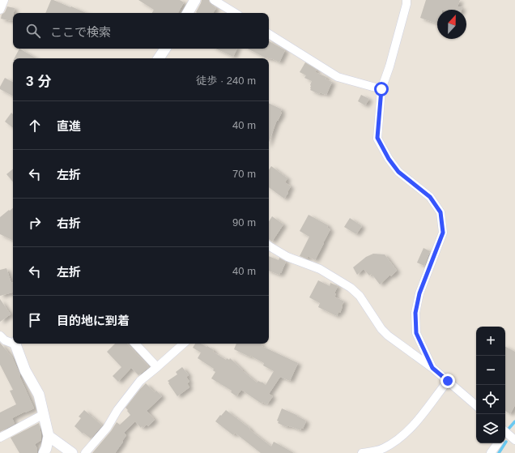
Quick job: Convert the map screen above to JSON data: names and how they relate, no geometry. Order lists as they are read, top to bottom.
{
  "north": "top",
  "page": {
    "search": "ここで検索",
    "heading": ["3 分", "徒歩 · 240 m"],
    "list": [
      ["直進", "40 m"],
      ["左折", "70 m"],
      ["右折", "90 m"],
      ["左折", "40 m"],
      "目的地に到着"
    ],
    "map_buttons": ["+", "−"]
  }
}
